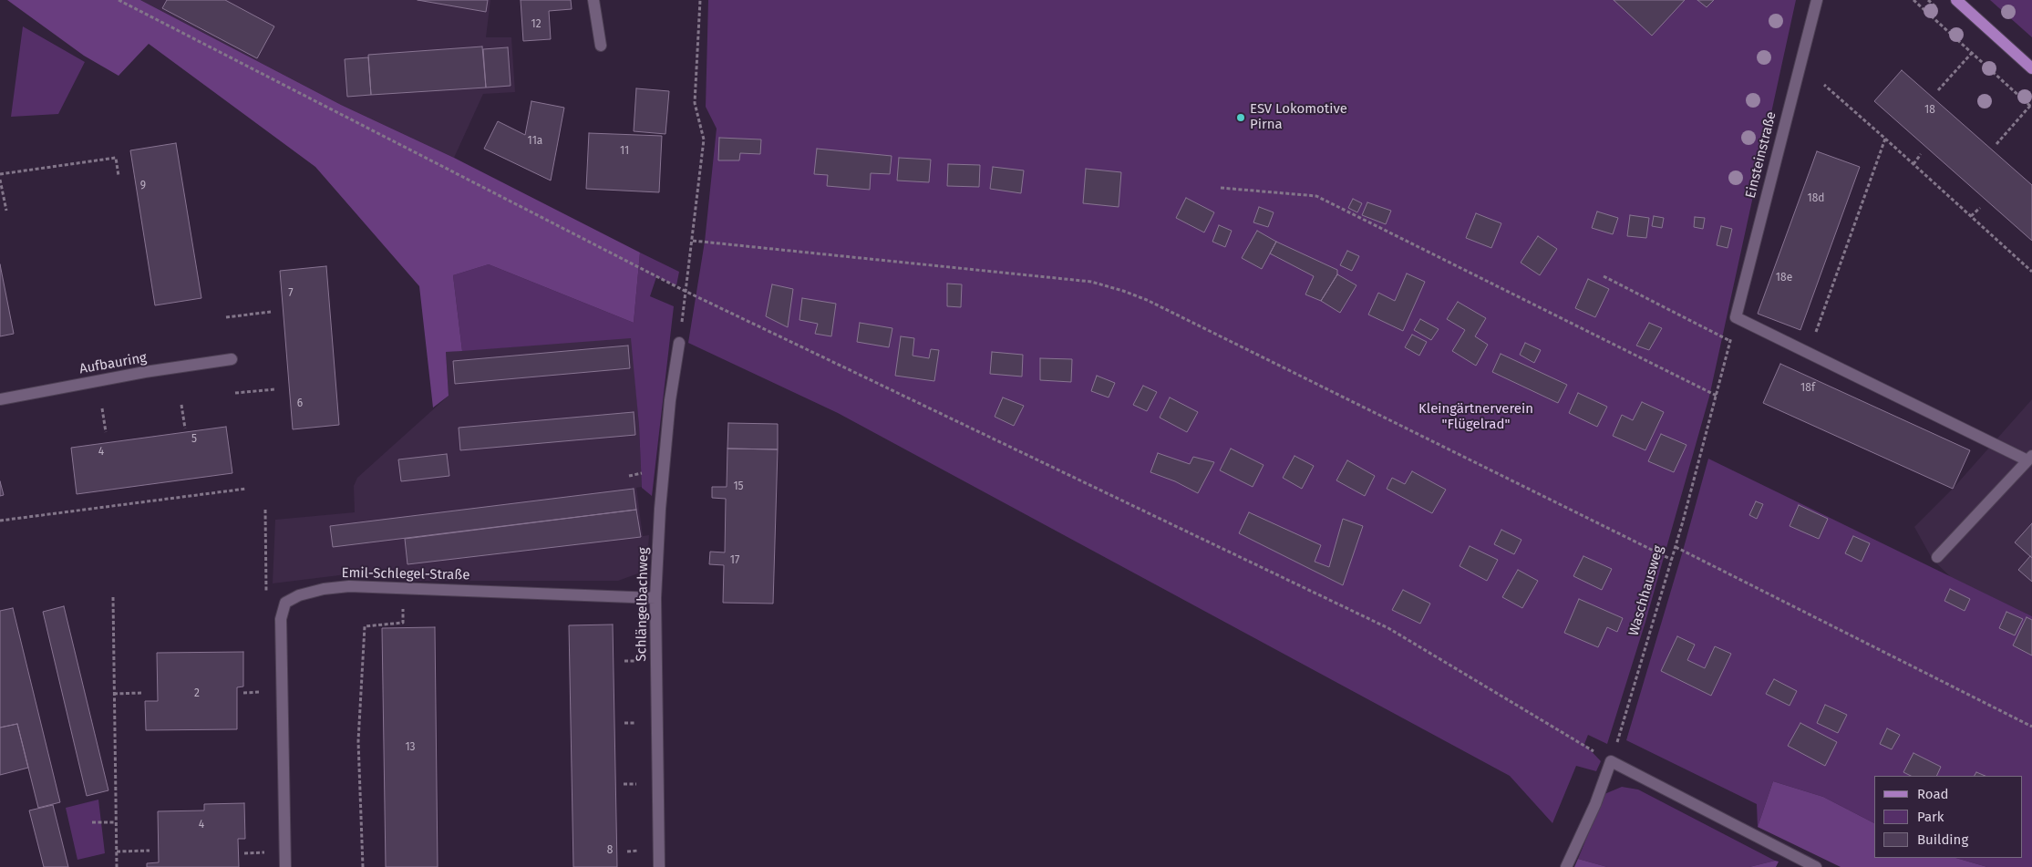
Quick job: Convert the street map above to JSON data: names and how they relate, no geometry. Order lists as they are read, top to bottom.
{
  "streets": {
    "street": [
      "Einsteinstraße",
      "Aufbauring",
      "Emil-Schlegel-Straße",
      "Schlängelbachweg"
    ],
    "path": ["Waschhausweg"]
  },
  "crossings": [
    ["Einsteinstraße", "Waschhausweg"],
    ["Emil-Schlegel-Straße", "Schlängelbachweg"]
  ],
  "parks": ["Kleingärtnerverein \"Flügelrad\""],
  "places": ["ESV Lokomotive Pirna"],
  "house_numbers": [
    "12",
    "18",
    "11a",
    "11",
    "9",
    "18d",
    "18e",
    "7",
    "18f",
    "6",
    "5",
    "4",
    "15",
    "17",
    "2",
    "13",
    "4",
    "8"
  ],
  "legend": ["Road", "Park", "Building"]
}
